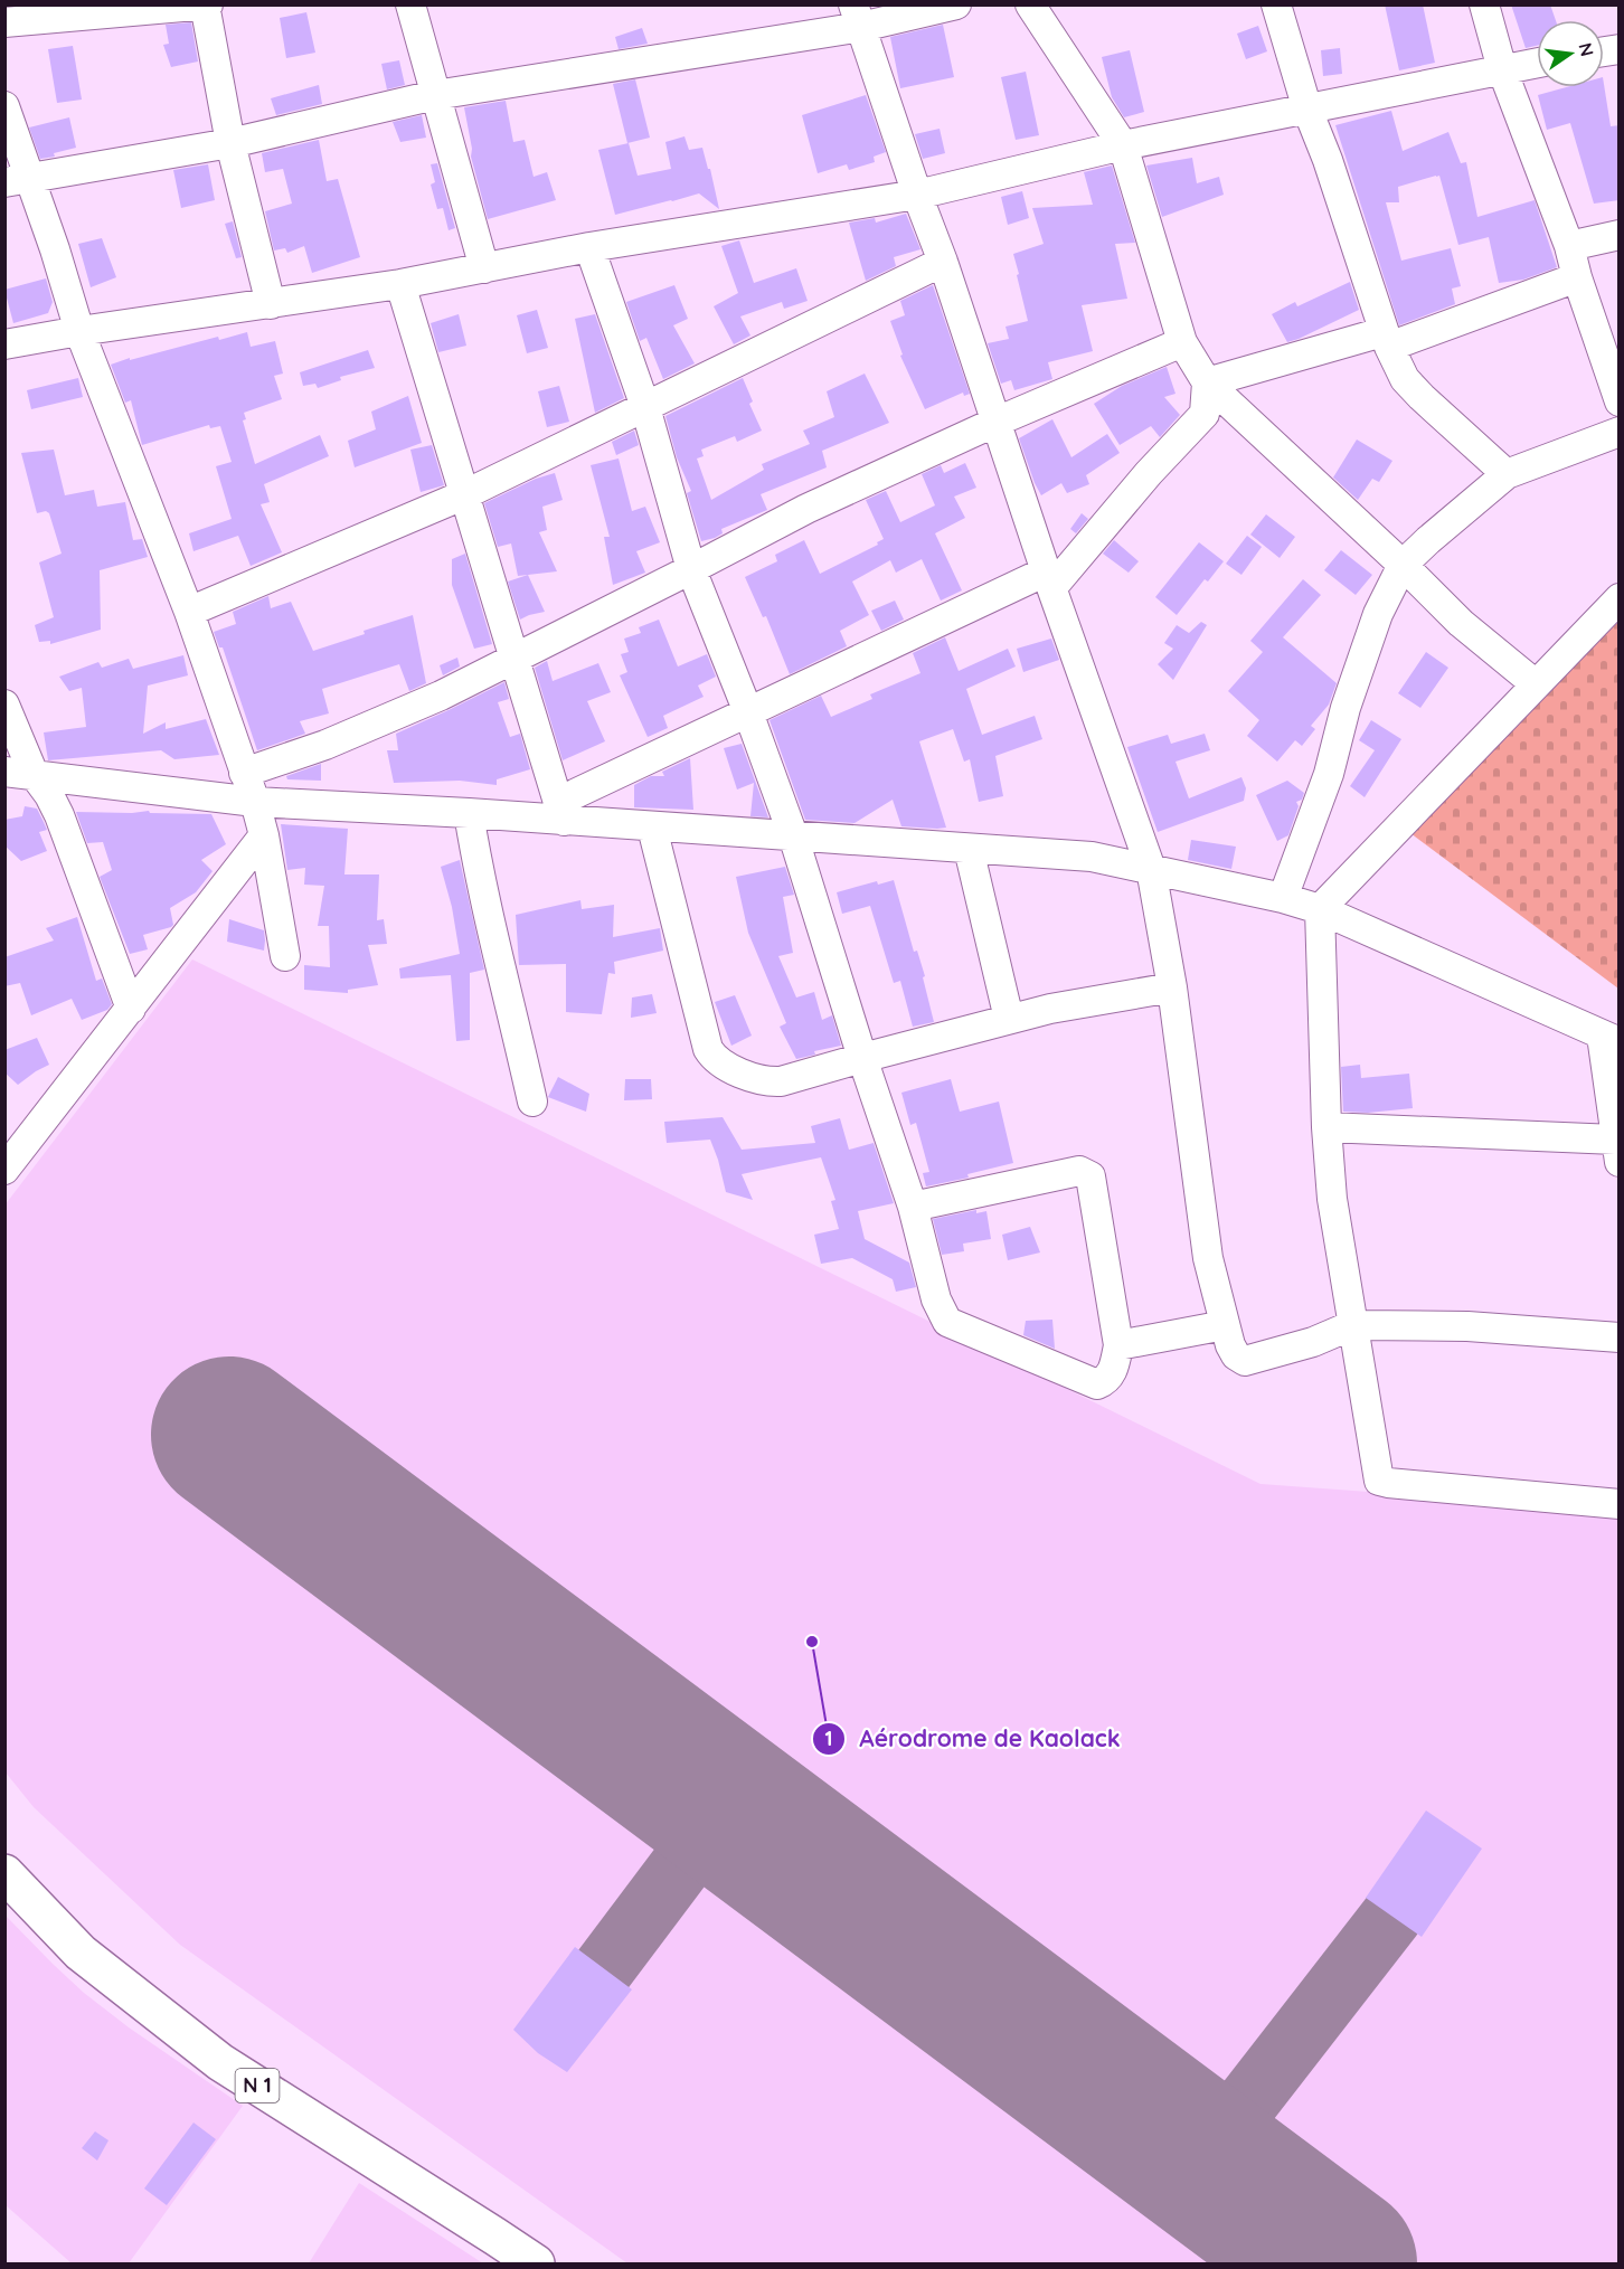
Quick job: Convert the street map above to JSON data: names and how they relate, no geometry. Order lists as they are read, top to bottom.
{
  "streets": {
    "highway": ["N 1"]
  },
  "places": ["Aérodrome de Kaolack"],
  "north": "right"
}
